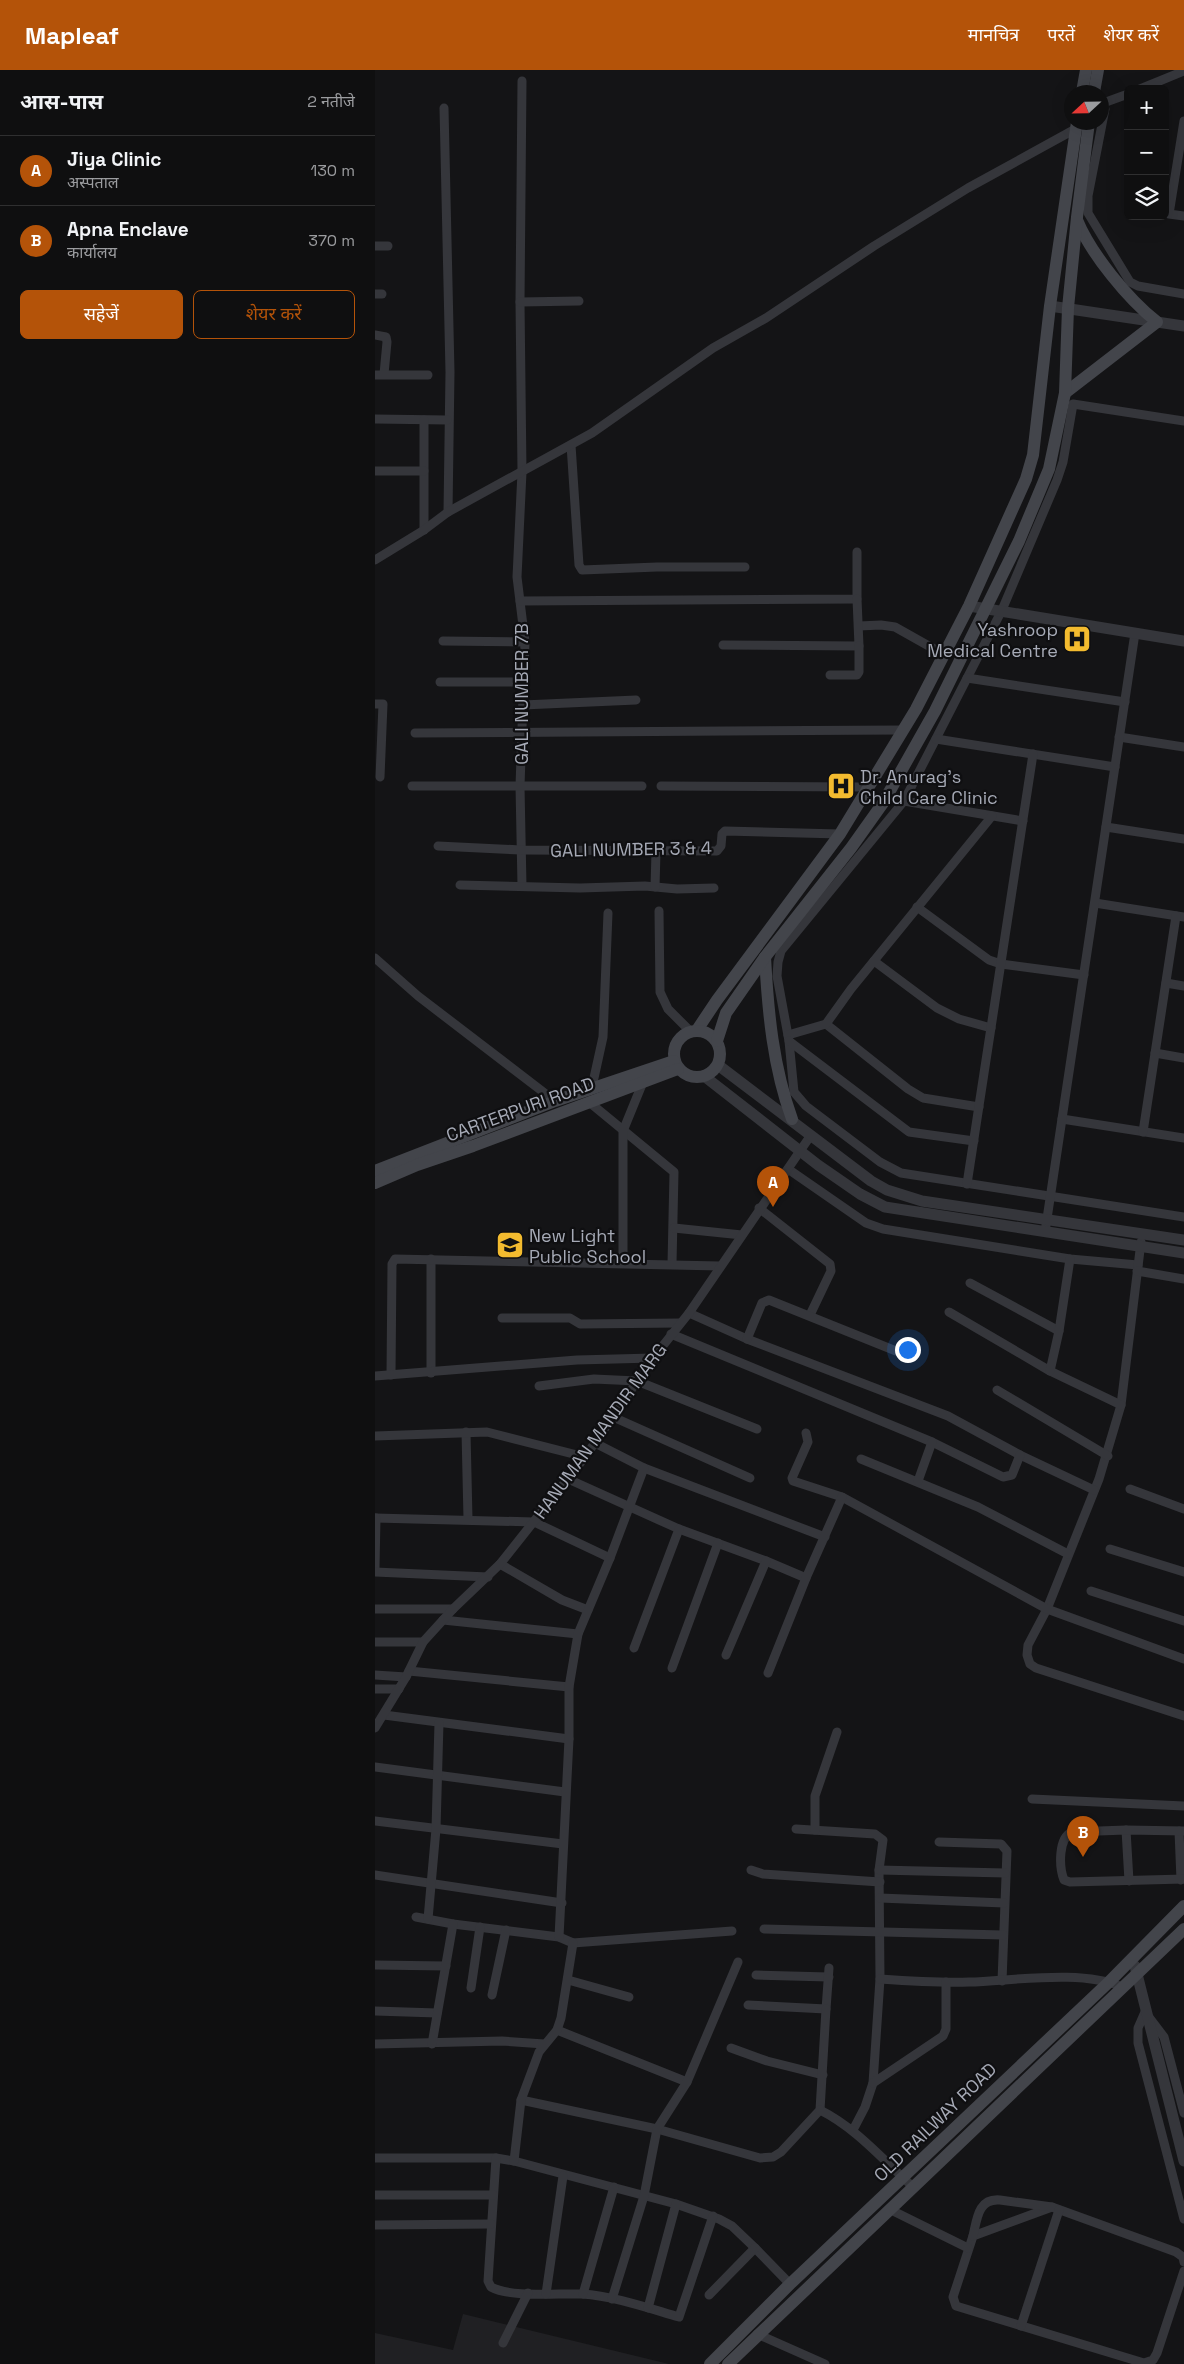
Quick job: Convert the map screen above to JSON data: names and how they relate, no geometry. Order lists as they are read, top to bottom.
{
  "streets": {
    "main road": ["CARTERPURI ROAD", "OLD RAILWAY ROAD"],
    "street": ["GALI NUMBER 7B", "GALI NUMBER 3 & 4", "HANUMAN MANDIR MARG"]
  },
  "crossings": [
    ["GALI NUMBER 7B", "GALI NUMBER 3 & 4"]
  ],
  "places": {
    "hospital": ["Yashroop Medical Centre", "Dr. Anurag's Child Care Clinic"],
    "school or university": ["New Light Public School"]
  },
  "north": "left",
  "page": {
    "header": "Mapleaf",
    "nav": ["मानचित्र", "परतें", "शेयर करें"],
    "heading": ["आस-पास", "2 नतीजे"],
    "map_buttons": ["+", "−"],
    "list": [
      {
        "mark": "A",
        "name": "Jiya Clinic",
        "note": "अस्पताल",
        "value": "130 m"
      },
      {
        "mark": "B",
        "name": "Apna Enclave",
        "note": "कार्यालय",
        "value": "370 m"
      }
    ],
    "buttons": ["सहेजें", "शेयर करें"],
    "pins": ["A", "B"]
  }
}
